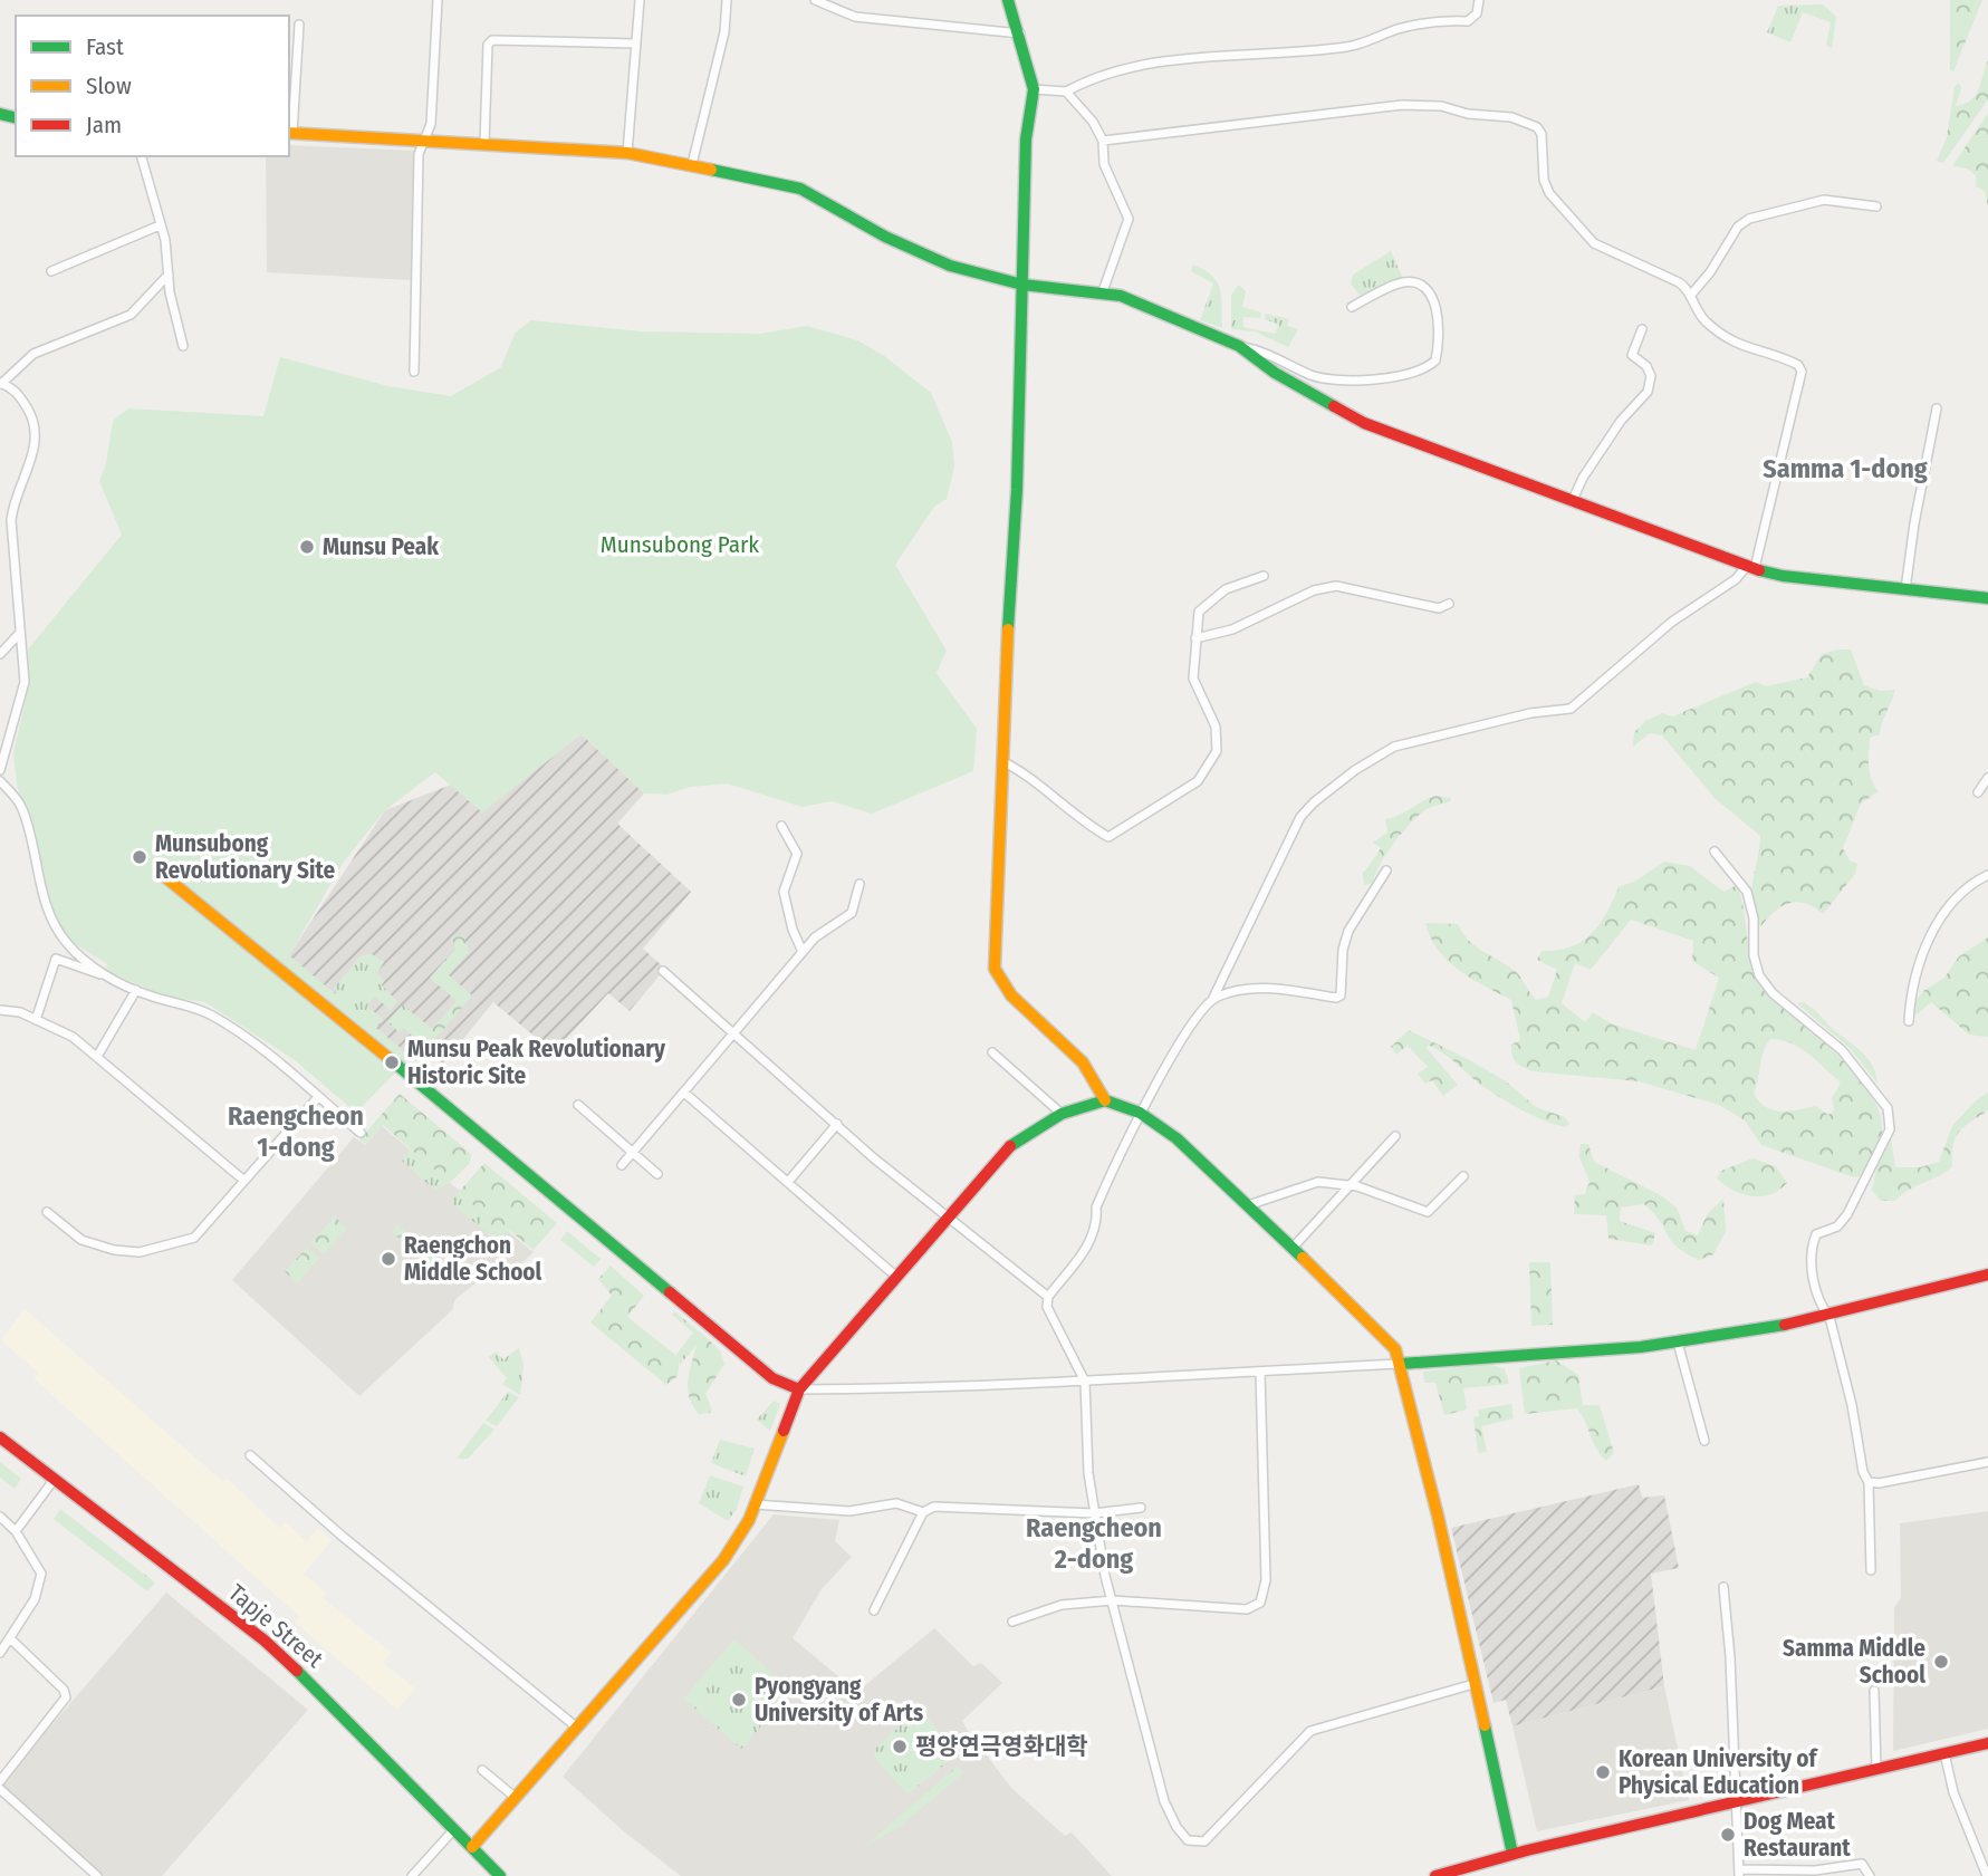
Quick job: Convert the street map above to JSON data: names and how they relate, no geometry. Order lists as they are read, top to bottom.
{
  "streets": {
    "street": ["Tapje Street"]
  },
  "districts": ["Samma 1-dong", "Raengcheon 1-dong", "Raengcheon 2-dong"],
  "parks": ["Munsubong Park"],
  "places": [
    "Munsu Peak",
    "Munsubong Revolutionary Site",
    "Munsu Peak Revolutionary Historic Site",
    "Raengchon Middle School",
    "Samma Middle School",
    "Pyongyang University of Arts",
    "평양연극영화대학",
    "Korean University of Physical Education",
    "Dog Meat Restaurant"
  ],
  "legend": ["Fast", "Slow", "Jam"]
}
